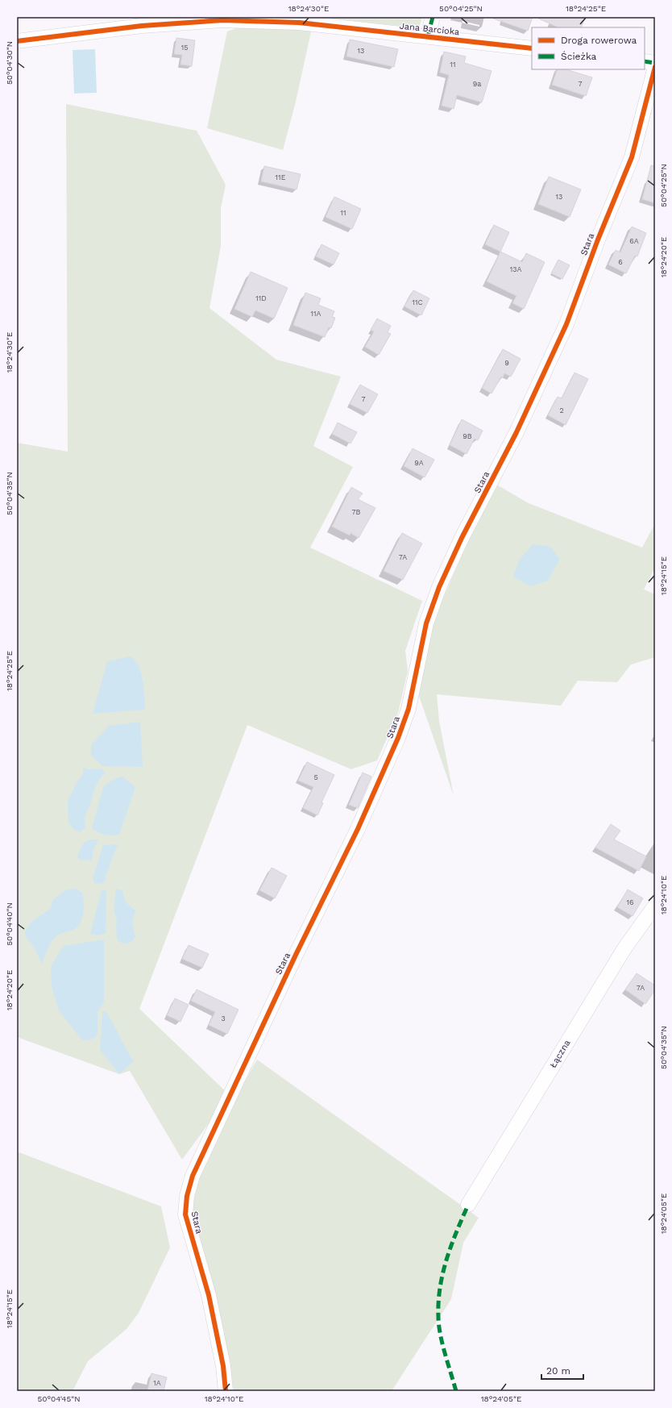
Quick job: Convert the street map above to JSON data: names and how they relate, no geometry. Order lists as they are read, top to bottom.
{
  "streets": {
    "street": ["Jana Barcioka", "Stara", "Łączna"]
  },
  "house_numbers": [
    "15",
    "13",
    "11",
    "9a",
    "7",
    "11E",
    "13",
    "11",
    "6A",
    "6",
    "13A",
    "11D",
    "11C",
    "11A",
    "9",
    "7",
    "2",
    "9B",
    "9A",
    "7B",
    "7A",
    "5",
    "16",
    "7A",
    "3",
    "1A"
  ],
  "legend": ["Droga rowerowa", "Ścieżka"],
  "scale_bar": "20 m",
  "coordinates": [
    "18°24'30\"E",
    "50°04'25\"N",
    "18°24'25\"E",
    "50°04'30\"N",
    "18°24'20\"E",
    "50°04'35\"N",
    "18°24'15\"E",
    "18°24'10\"E",
    "50°04'40\"N",
    "18°24'05\"E",
    "50°04'45\"N"
  ]
}
